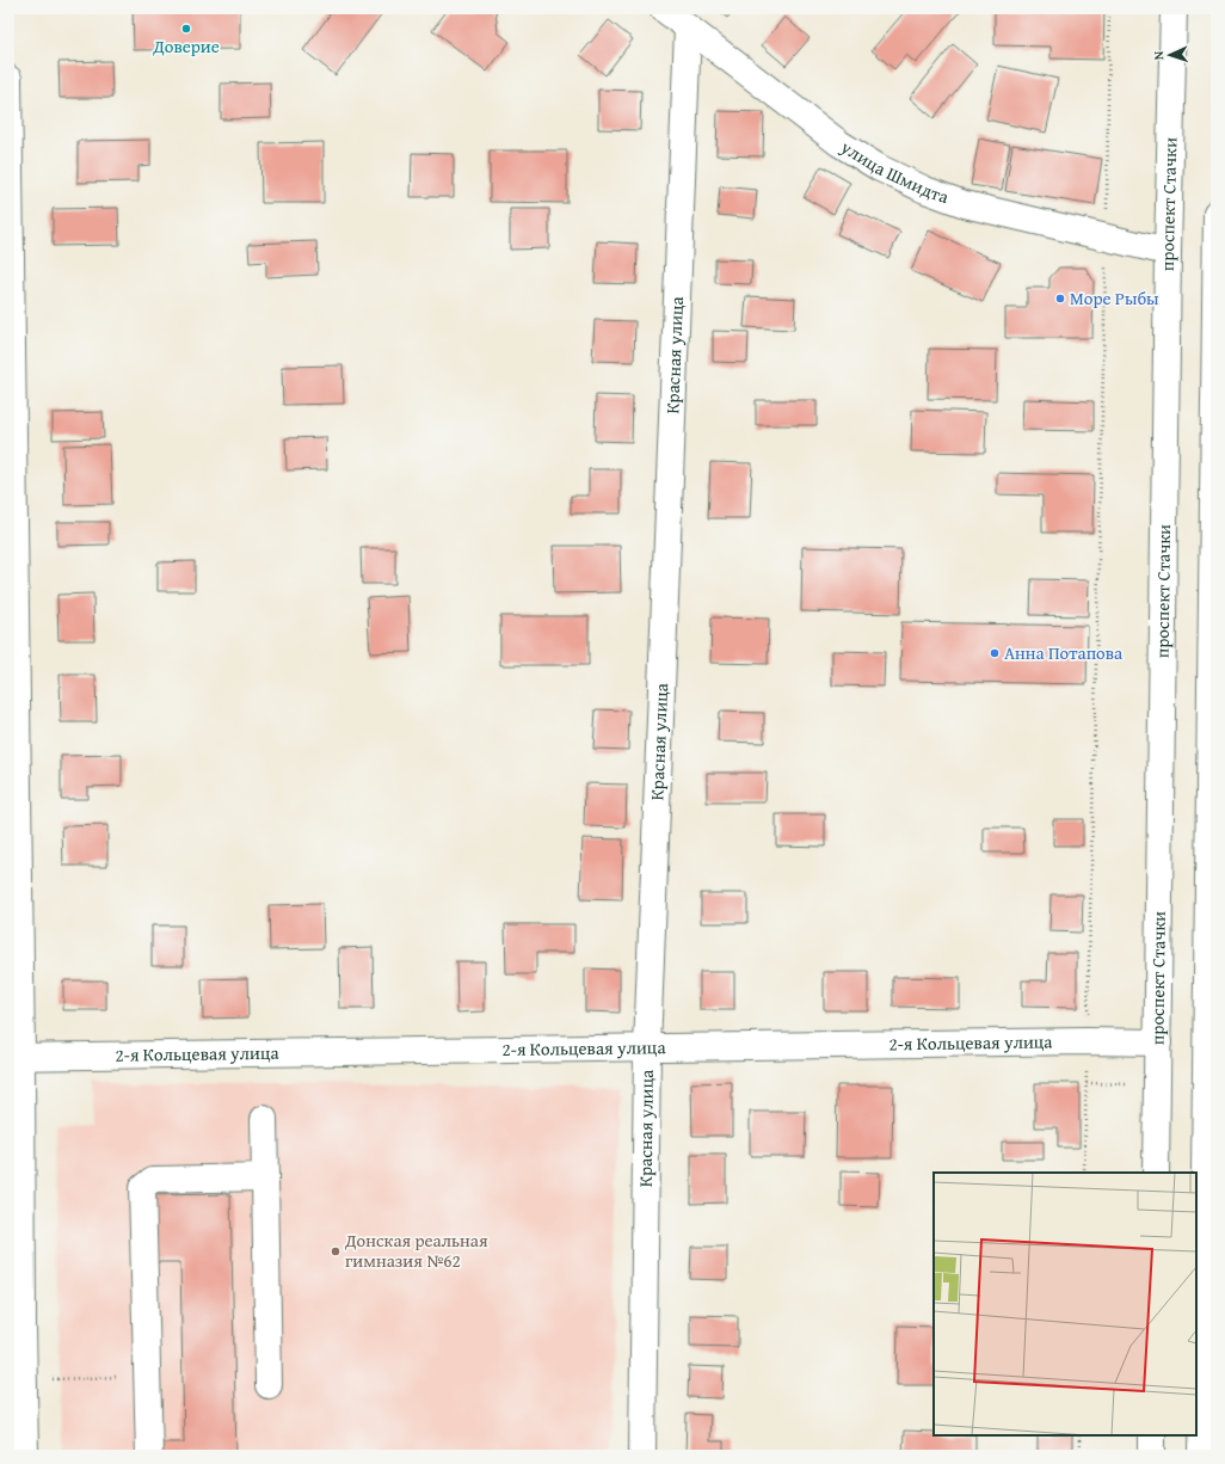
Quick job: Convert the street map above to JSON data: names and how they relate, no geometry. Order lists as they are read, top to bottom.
{
  "streets": {
    "street": [
      "улица Шмидта",
      "проспект Стачки",
      "Красная улица",
      "2-я Кольцевая улица"
    ]
  },
  "crossings": [
    ["улица Шмидта", "проспект Стачки"],
    ["улица Шмидта", "Красная улица"],
    ["проспект Стачки", "2-я Кольцевая улица"],
    ["Красная улица", "2-я Кольцевая улица"]
  ],
  "places": [
    "Доверие",
    "Море Рыбы",
    "Анна Потапова",
    "Донская реальная гимназия №62"
  ],
  "north": "left"
}
